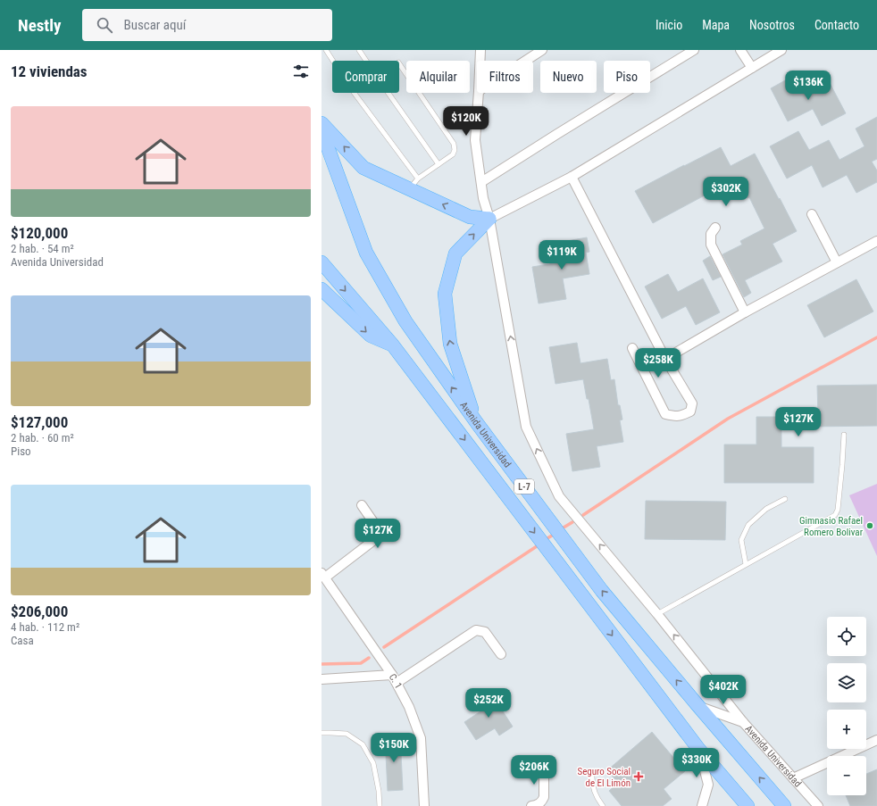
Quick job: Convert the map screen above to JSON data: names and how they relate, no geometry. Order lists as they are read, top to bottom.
{
  "streets": {
    "main road": ["Avenida Universidad", "L-7"],
    "street": ["C. 1"]
  },
  "places": {
    "other": ["Gimnasio Rafael Romero Bolivar"],
    "health": ["Seguro Social de El Limón"]
  },
  "page": {
    "header": "Nestly",
    "search": "Buscar aquí",
    "nav": [
      "Inicio",
      "Mapa",
      "Nosotros",
      "Contacto"
    ],
    "heading": "12 viviendas",
    "chip": [
      "Comprar",
      "Alquilar",
      "Filtros",
      "Nuevo",
      "Piso"
    ],
    "price": [
      "$136K",
      "$120K",
      "$302K",
      "$119K",
      "$258K",
      "$127K",
      "$127K",
      "$402K",
      "$252K",
      "$150K",
      "$330K",
      "$206K"
    ],
    "list": [
      {
        "name": "$120,000",
        "note": "2 hab. · 54 m² · Avenida Universidad"
      },
      {
        "name": "$127,000",
        "note": "2 hab. · 60 m² · Piso"
      },
      {
        "name": "$206,000",
        "note": "4 hab. · 112 m² · Casa"
      }
    ],
    "map_buttons": ["+", "−"]
  }
}
